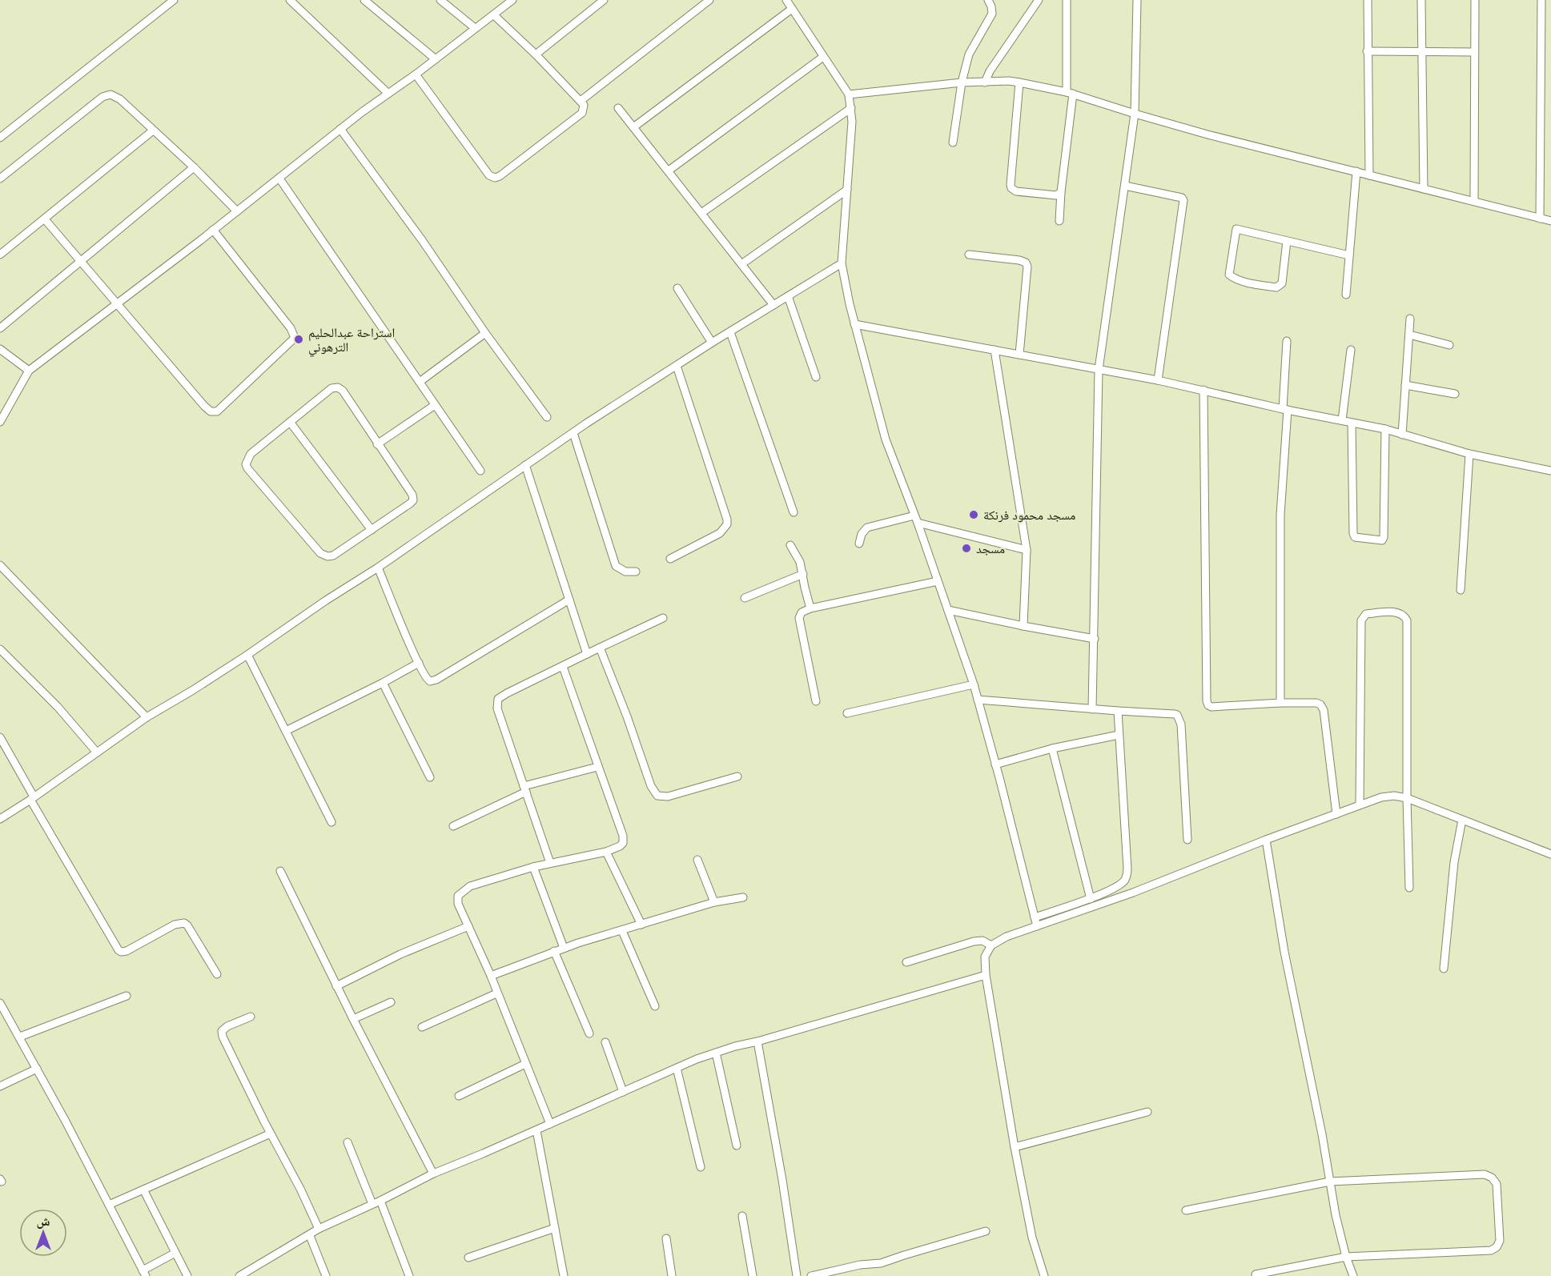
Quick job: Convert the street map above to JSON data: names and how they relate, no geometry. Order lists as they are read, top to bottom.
{
  "places": ["استراحة عبدالحليم الترهوني", "مسجد محمود فرنكة", "مسجد"],
  "north": "top"
}
